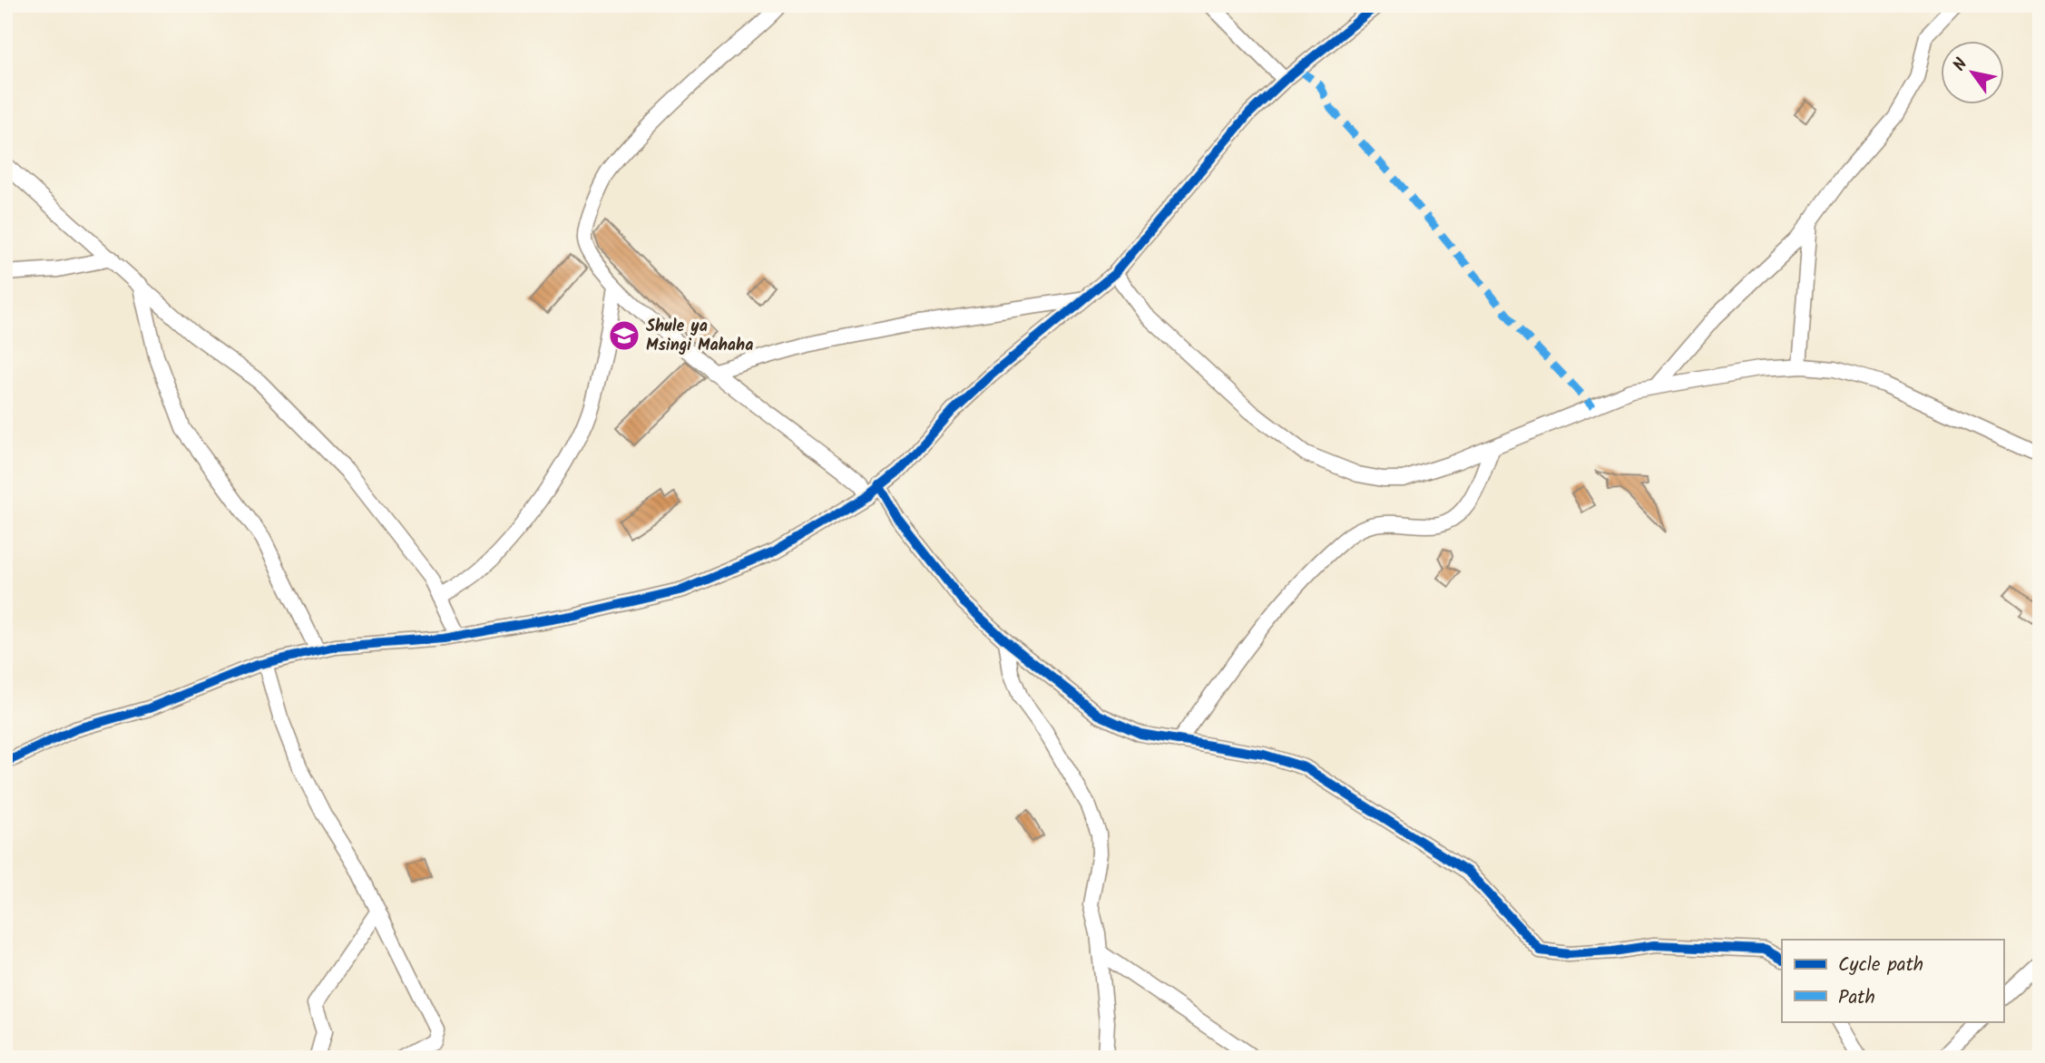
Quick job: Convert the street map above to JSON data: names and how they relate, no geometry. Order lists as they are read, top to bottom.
{
  "places": {
    "school or university": ["Shule ya Msingi Mahaha"]
  },
  "legend": ["Cycle path", "Path"],
  "north": "top left"
}
